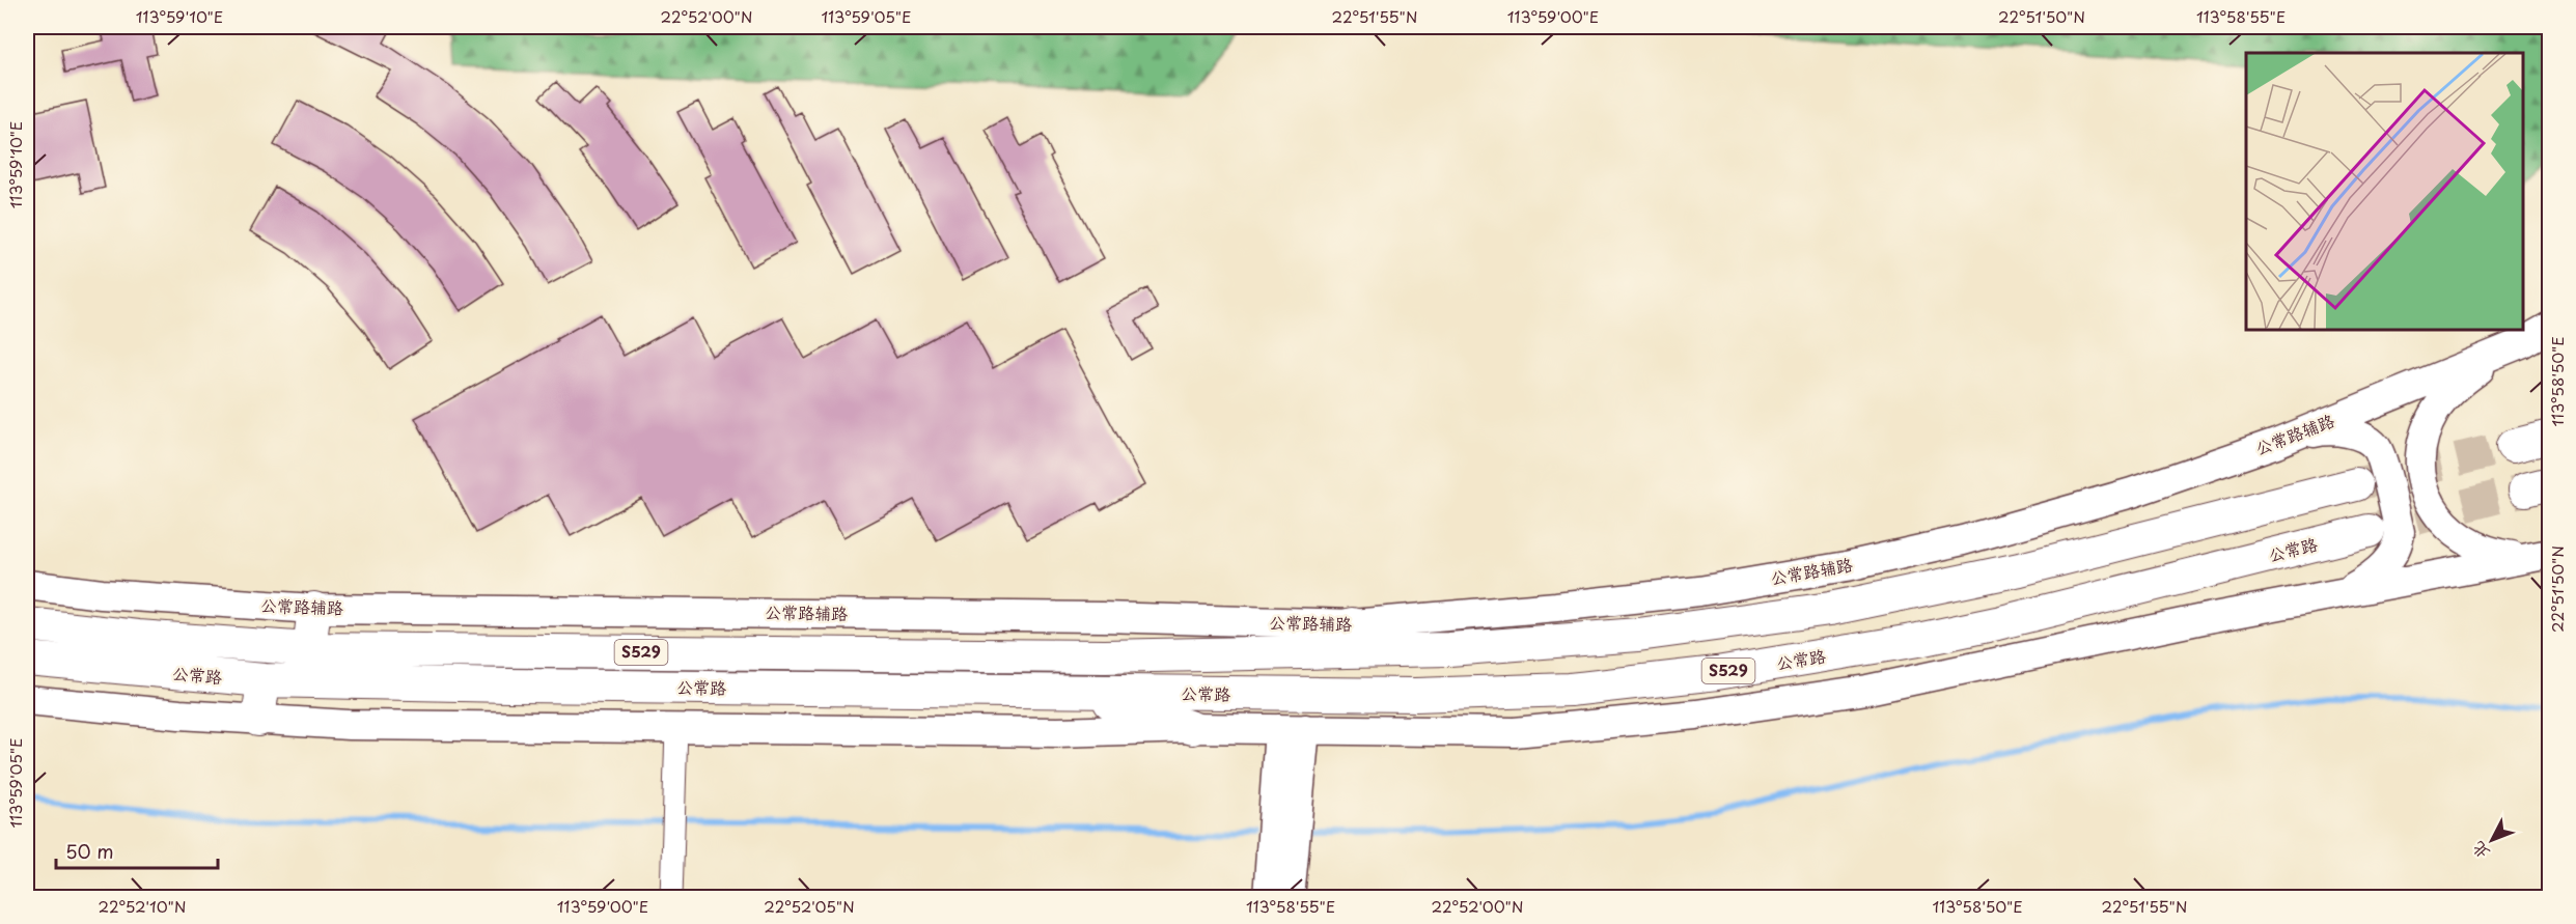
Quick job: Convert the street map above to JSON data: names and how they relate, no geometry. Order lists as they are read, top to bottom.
{
  "streets": {
    "main road": ["公常路辅路", "公常路", "S529"]
  },
  "scale_bar": "50 m",
  "north": "bottom left",
  "coordinates": [
    "113°59'10\"E",
    "22°52'00\"N",
    "113°59'05\"E",
    "22°51'55\"N",
    "113°59'00\"E",
    "22°51'50\"N",
    "113°58'55\"E",
    "113°58'50\"E",
    "22°52'10\"N",
    "22°52'05\"N"
  ]
}
